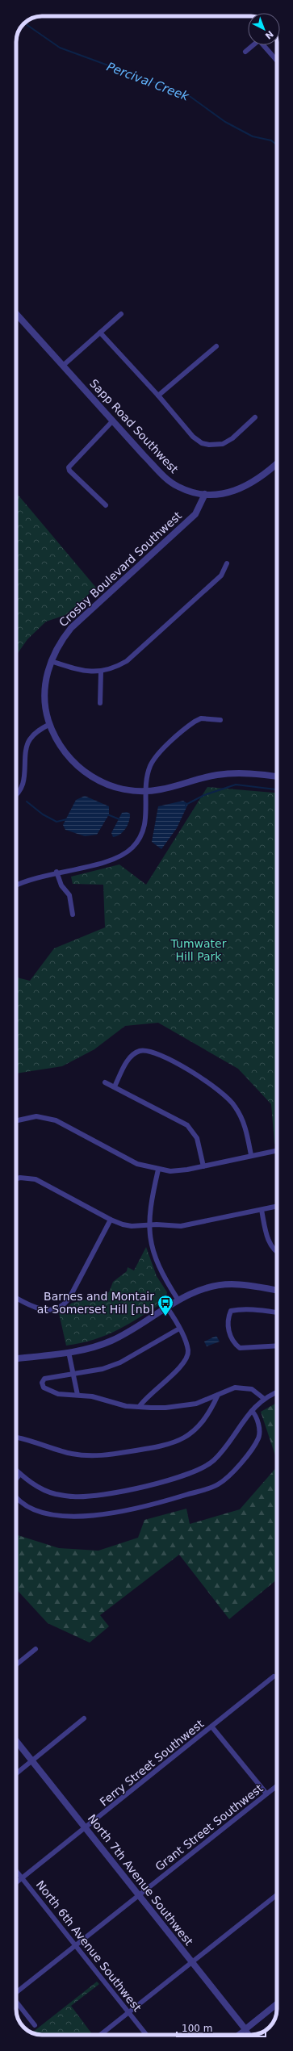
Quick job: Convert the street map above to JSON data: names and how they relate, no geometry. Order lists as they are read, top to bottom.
{
  "streets": {
    "street": [
      "Sapp Road Southwest",
      "Crosby Boulevard Southwest",
      "Ferry Street Southwest",
      "Grant Street Southwest",
      "North 7th Avenue Southwest",
      "North 6th Avenue Southwest"
    ]
  },
  "crossings": [
    ["Sapp Road Southwest", "Crosby Boulevard Southwest"],
    ["Ferry Street Southwest", "North 7th Avenue Southwest"],
    ["Ferry Street Southwest", "North 6th Avenue Southwest"],
    ["Grant Street Southwest", "North 7th Avenue Southwest"],
    ["Grant Street Southwest", "North 6th Avenue Southwest"]
  ],
  "water": ["Percival Creek"],
  "parks": ["Tumwater Hill Park"],
  "places": {
    "bus stop": ["Barnes and Montair at Somerset Hill [nb]"]
  },
  "scale_bar": "100 m",
  "north": "bottom right"
}
